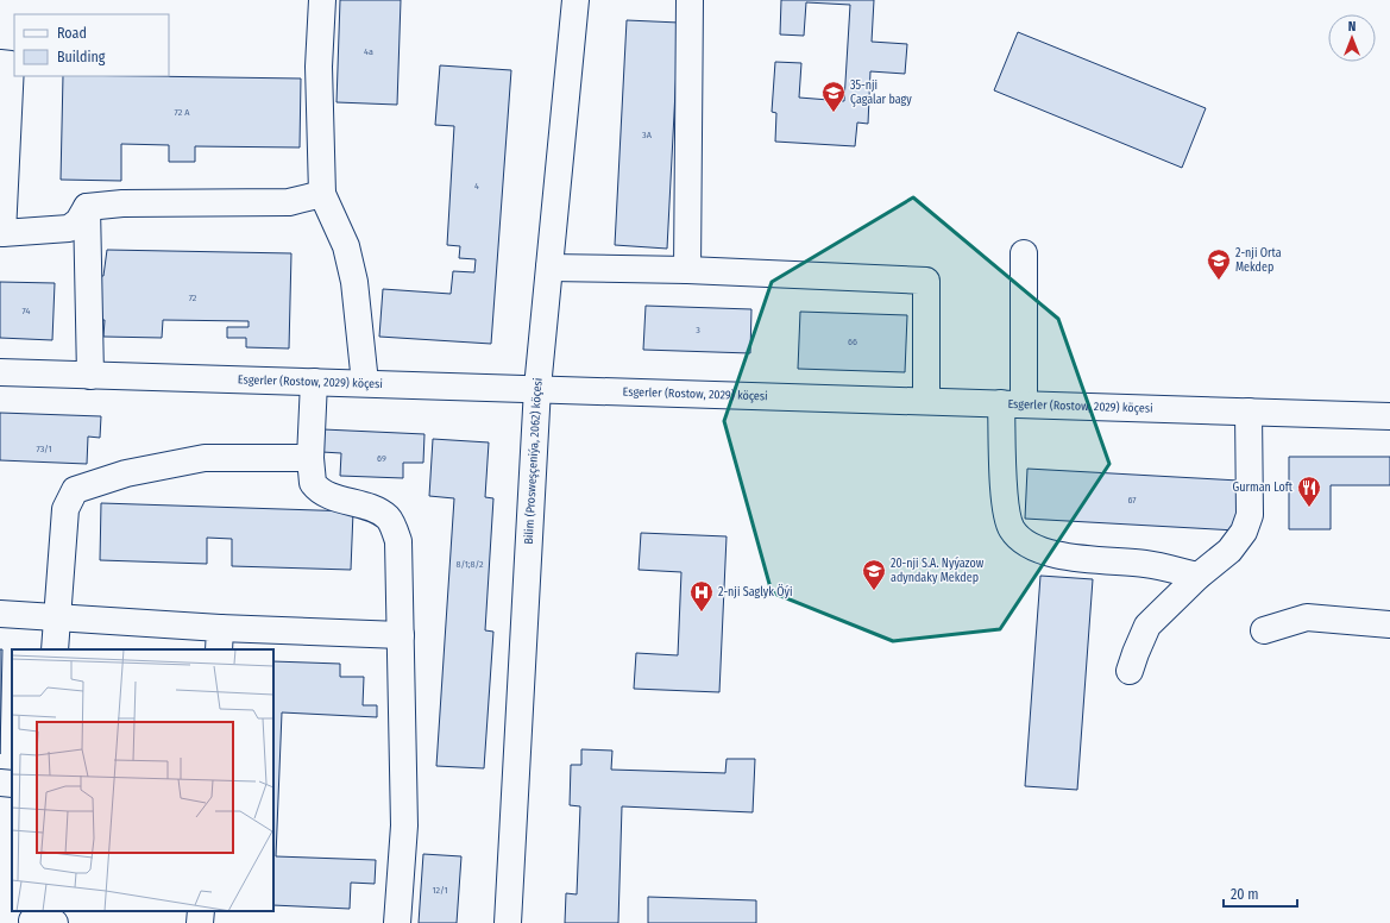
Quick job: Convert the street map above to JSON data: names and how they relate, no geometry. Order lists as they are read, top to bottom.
{
  "streets": {
    "street": ["Esgerler (Rostow, 2029) köçesi", "Bilim (Prosweşçeniýa, 2062) köçesi"]
  },
  "crossings": [
    ["Esgerler (Rostow, 2029) köçesi", "Bilim (Prosweşçeniýa, 2062) köçesi"]
  ],
  "places": {
    "school or university": ["35-nji Çagalar bagy", "2-nji Orta Mekdep", "20-nji S.A. Nyýazow adyndaky Mekdep"],
    "restaurant": ["Gurman Loft"],
    "hospital": ["2-nji Saglyk Öýi"]
  },
  "house_numbers": [
    "4a",
    "72 A",
    "3A",
    "4",
    "72",
    "74",
    "3",
    "66",
    "73/1",
    "69",
    "67",
    "8/1;8/2",
    "12/1"
  ],
  "legend": ["Road", "Building"],
  "scale_bar": "20 m",
  "north": "top"
}
